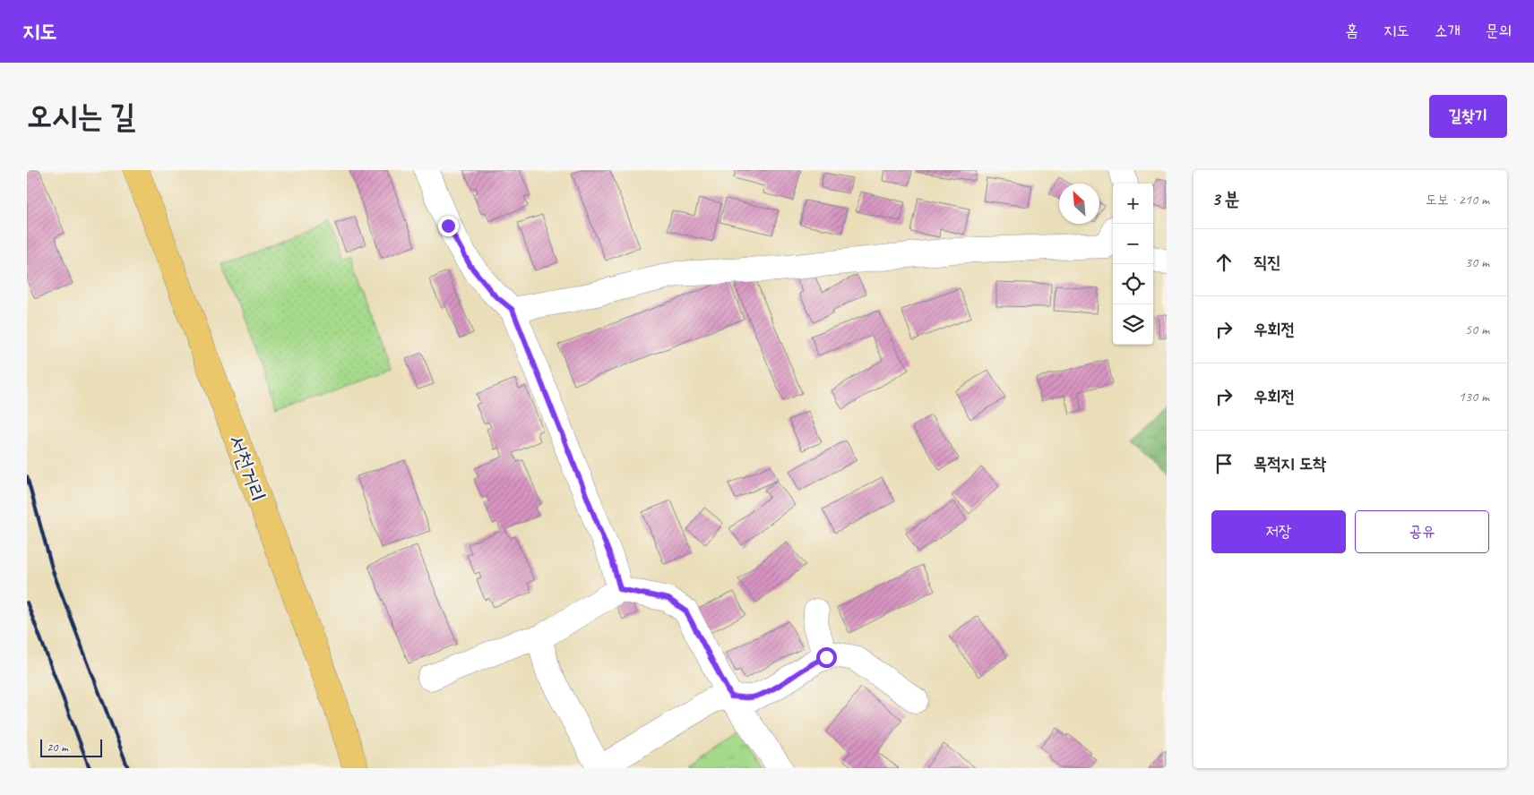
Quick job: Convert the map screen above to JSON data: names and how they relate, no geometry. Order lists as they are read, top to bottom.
{
  "streets": {
    "main road": ["서천거리"]
  },
  "scale_bar": "20 m",
  "north": "top left",
  "page": {
    "header": "지도",
    "nav": [
      "홈",
      "지도",
      "소개",
      "문의"
    ],
    "buttons": [
      "길찾기",
      ["저장", "공유"]
    ],
    "title": "오시는 길",
    "heading": ["3 분", "도보 · 210 m"],
    "map_buttons": ["+", "−"],
    "list": [
      ["직진", "30 m"],
      ["우회전", "50 m"],
      ["우회전", "130 m"],
      "목적지 도착"
    ],
    "scale": "20 m"
  }
}
